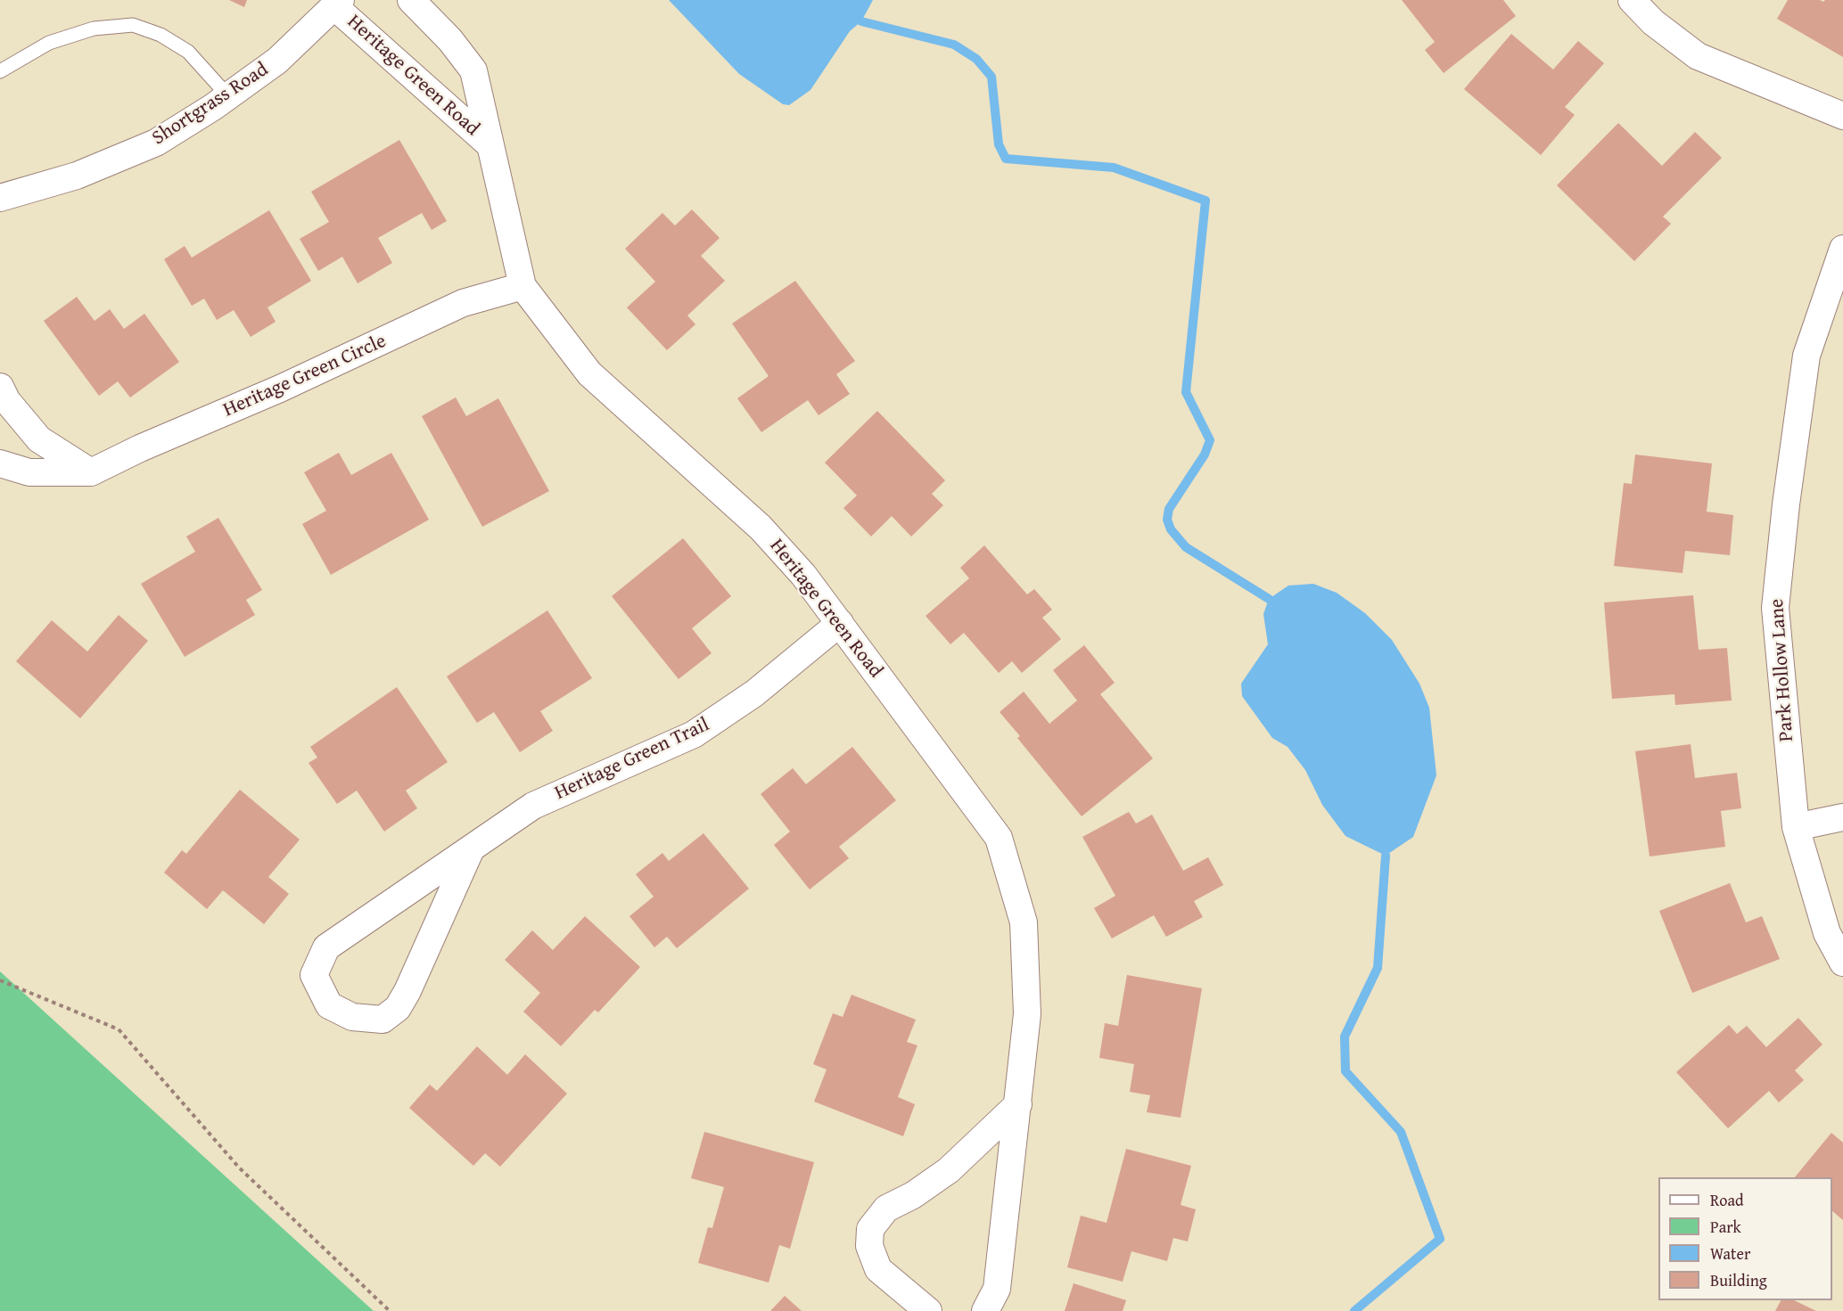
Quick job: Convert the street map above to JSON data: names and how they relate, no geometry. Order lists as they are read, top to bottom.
{
  "streets": {
    "street": [
      "Heritage Green Road",
      "Shortgrass Road",
      "Heritage Green Circle",
      "Park Hollow Lane",
      "Heritage Green Trail"
    ]
  },
  "crossings": [
    ["Heritage Green Road", "Shortgrass Road"],
    ["Heritage Green Road", "Heritage Green Circle"],
    ["Heritage Green Road", "Heritage Green Trail"]
  ],
  "legend": [
    "Road",
    "Park",
    "Water",
    "Building"
  ]
}
